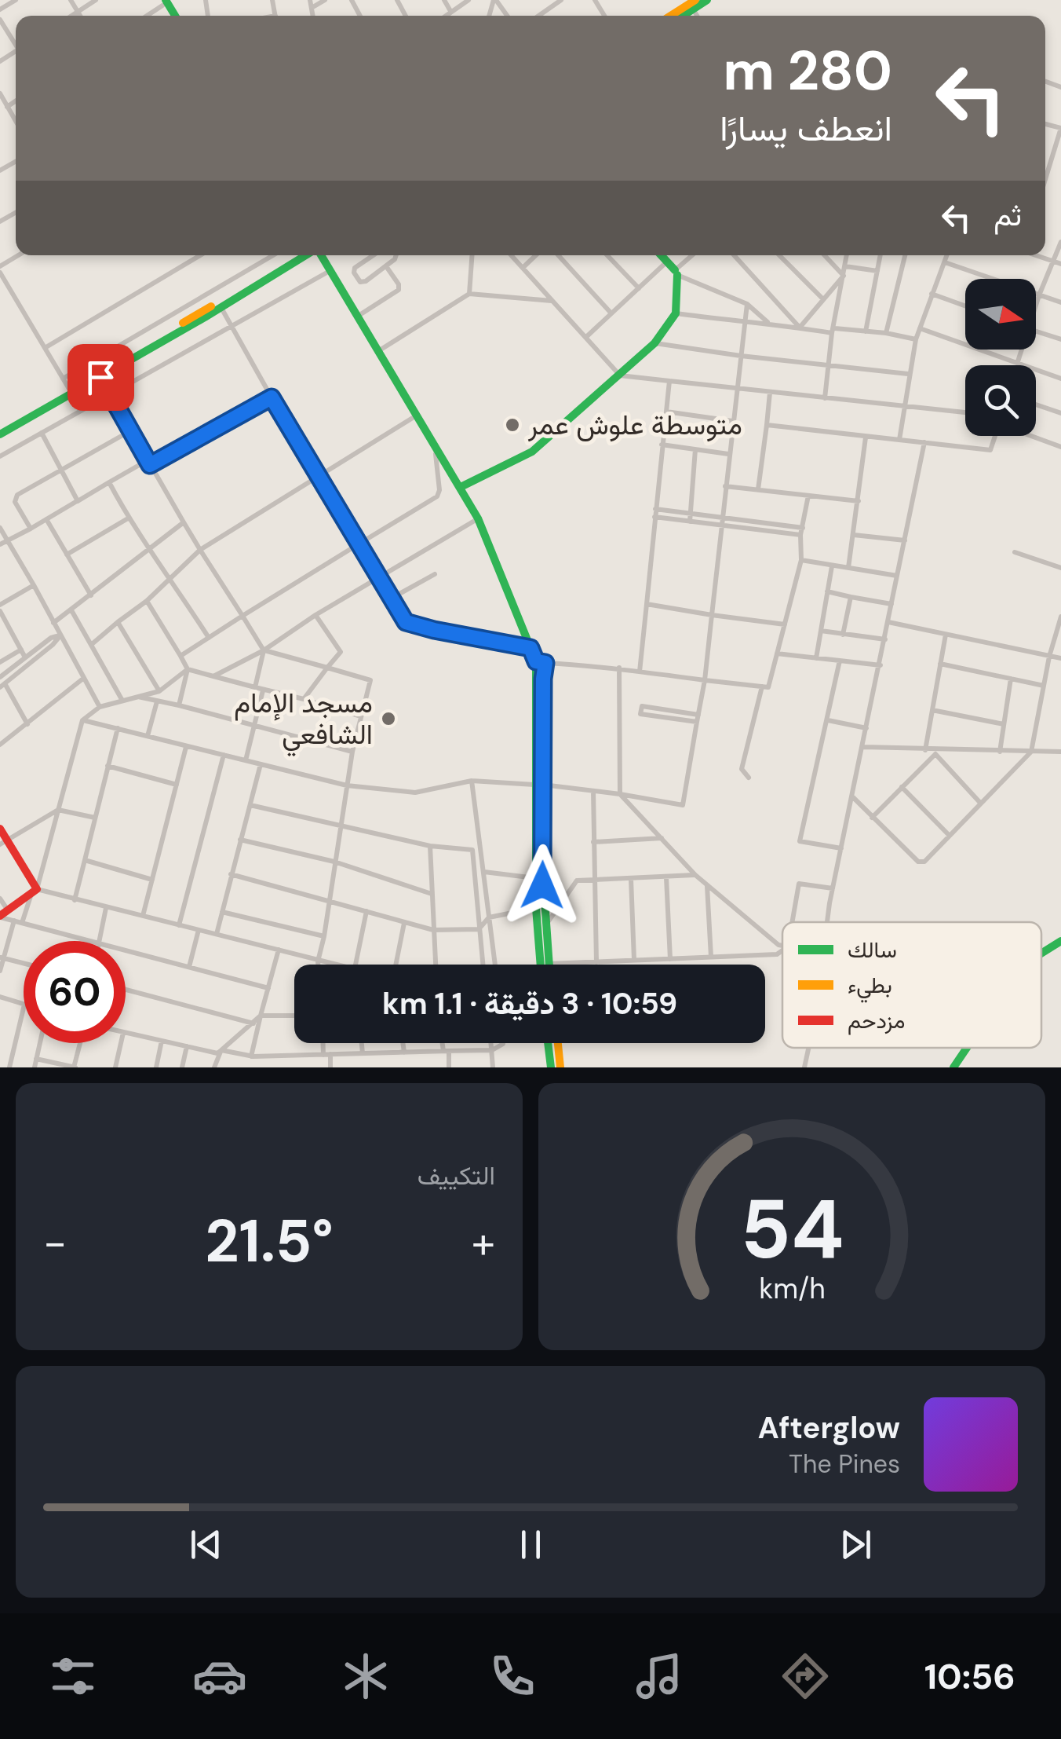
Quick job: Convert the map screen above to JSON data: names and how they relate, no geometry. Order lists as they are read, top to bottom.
{
  "places": ["متوسطة علوش عمر", "مسجد الإمام الشافعي"],
  "legend": ["سالك", "بطيء", "مزدحم"],
  "north": "right",
  "page": {
    "turn": ["280 m", "انعطف يسارًا"],
    "then": "ثم",
    "limit": "60",
    "trip": "10:59 · 3 دقيقة · 1.1 km",
    "tile": "التكييف",
    "heat": ["−", "21.5°", "+"],
    "song": ["Afterglow", "The Pines"],
    "tabs": "10:56",
    "gauge": ["54", "km/h"]
  }
}
